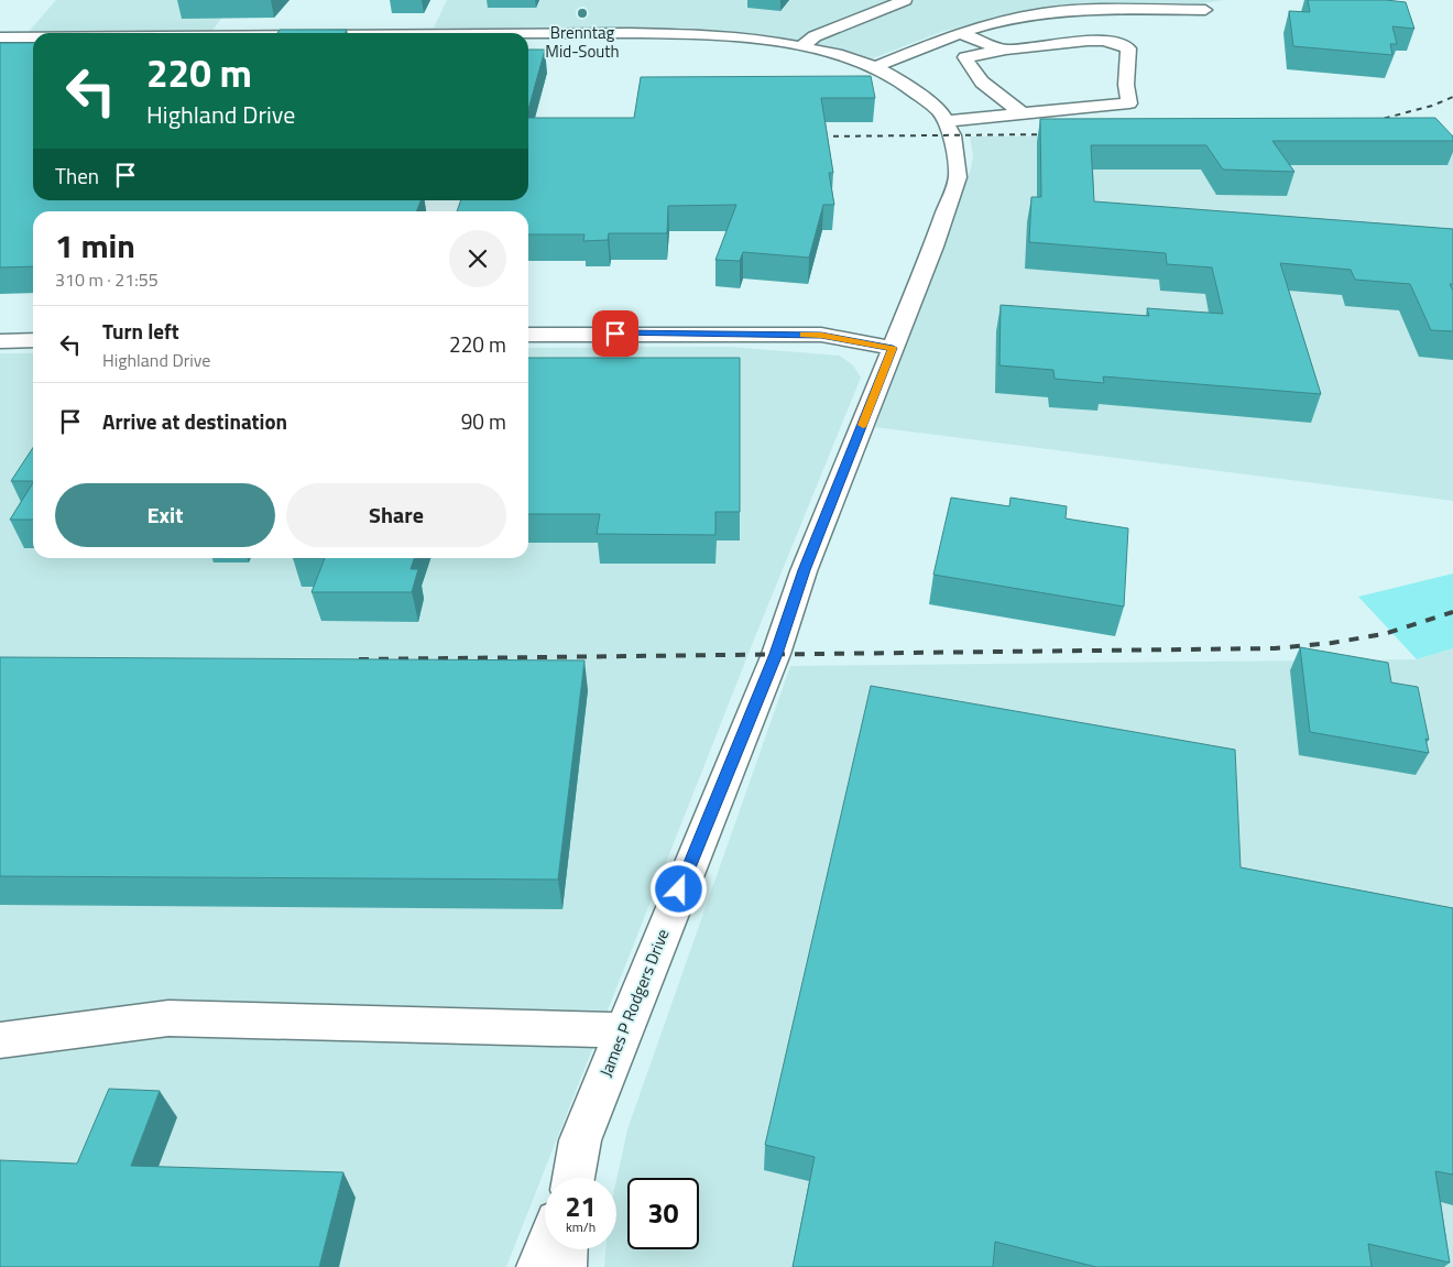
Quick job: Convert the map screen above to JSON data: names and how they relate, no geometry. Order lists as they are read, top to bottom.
{
  "streets": {
    "street": ["James P Rodgers Drive"]
  },
  "places": ["Brenntag Mid-South"],
  "page": {
    "turn": ["220 m", "Highland Drive"],
    "then": "Then",
    "heading": ["1 min", "310 m · 21:55"],
    "list": [
      {
        "name": "Turn left",
        "note": "Highland Drive",
        "value": "220 m"
      },
      {
        "name": "Arrive at destination",
        "value": "90 m"
      }
    ],
    "buttons": ["Exit", "Share"],
    "speed": "21 km/h",
    "limit": "30"
  }
}
